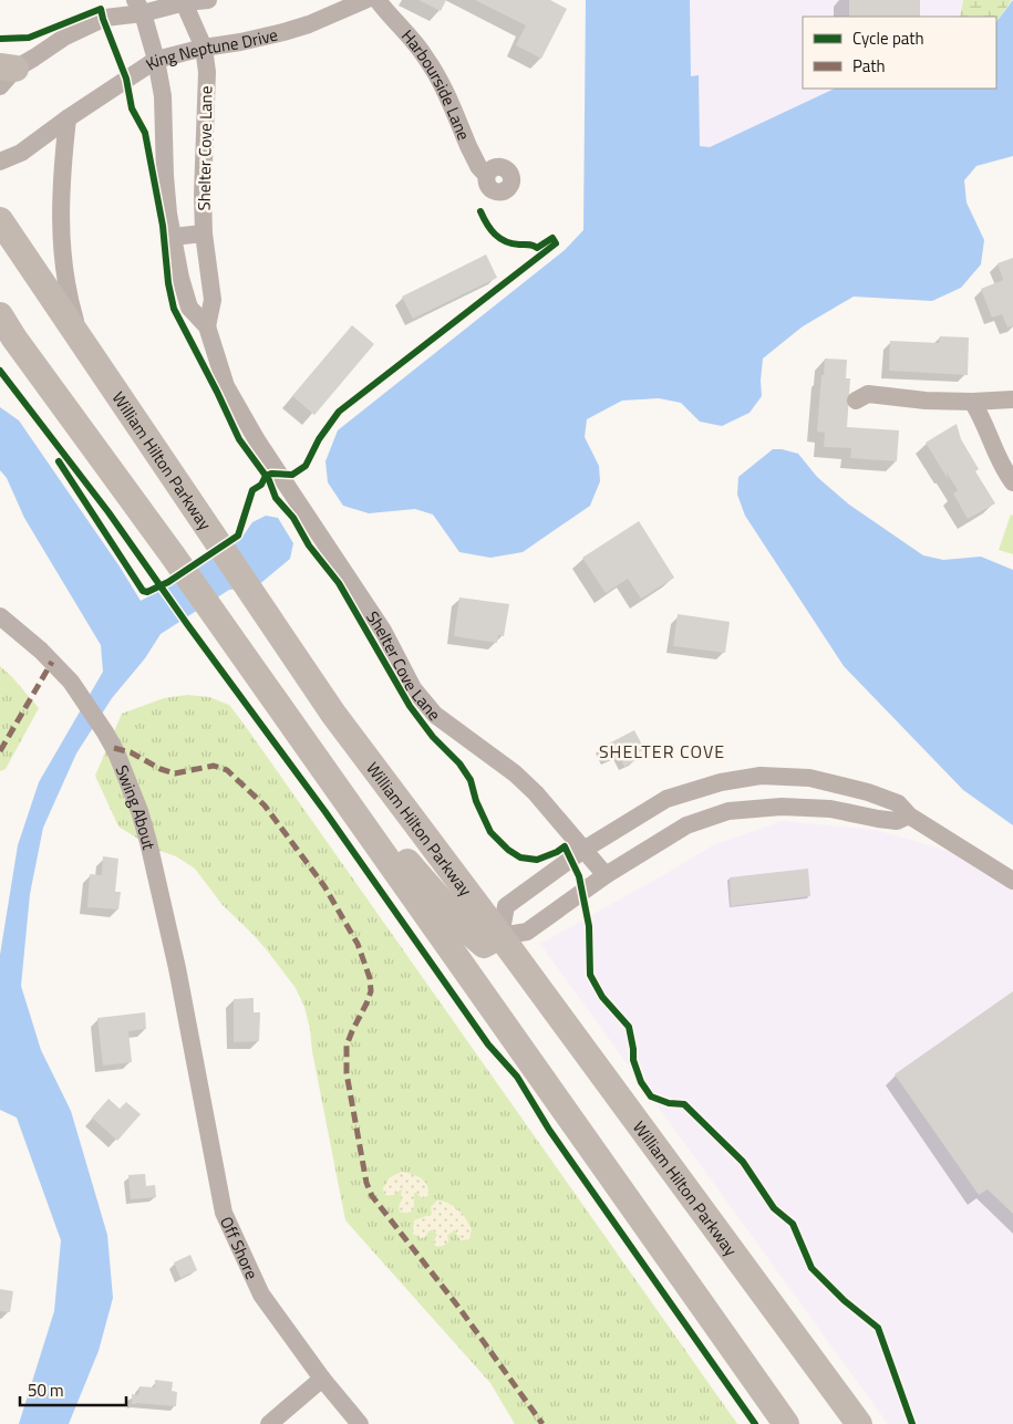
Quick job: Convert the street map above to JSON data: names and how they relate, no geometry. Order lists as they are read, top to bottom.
{
  "streets": {
    "highway": ["William Hilton Parkway"],
    "street": [
      "King Neptune Drive",
      "Harbourside Lane",
      "Shelter Cove Lane",
      "Swing About",
      "Off Shore"
    ]
  },
  "crossings": [
    ["King Neptune Drive", "Shelter Cove Lane"],
    ["Swing About", "Off Shore"]
  ],
  "districts": ["SHELTER COVE"],
  "legend": ["Cycle path", "Path"],
  "scale_bar": "50 m"
}
